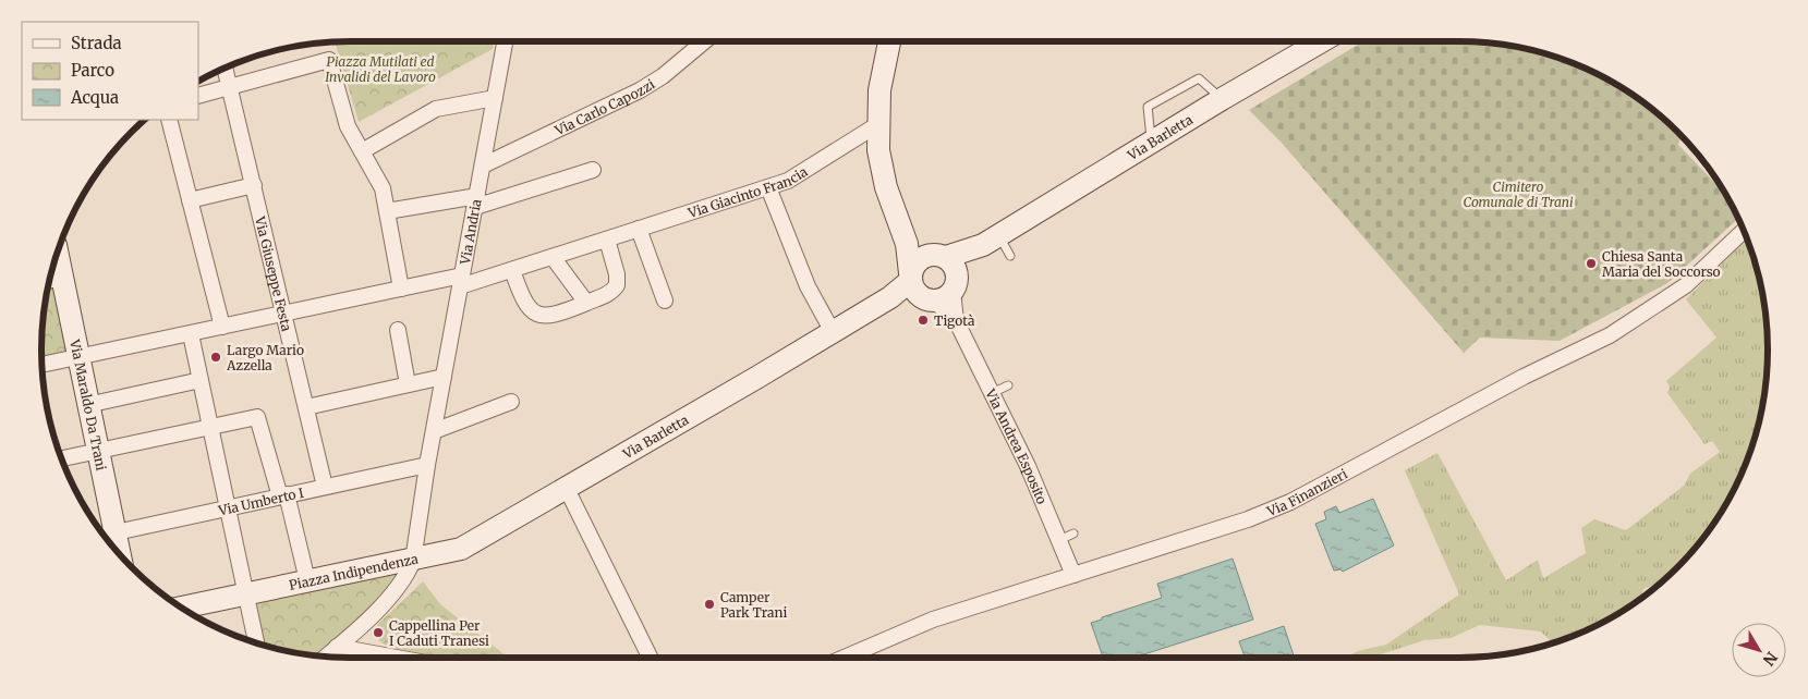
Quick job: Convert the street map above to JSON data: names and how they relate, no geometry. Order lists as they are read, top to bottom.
{
  "streets": {
    "street": [
      "Via Carlo Capozzi",
      "Via Barletta",
      "Via Giacinto Francia",
      "Via Andria",
      "Via Giuseppe Festa",
      "Via Maraldo Da Trani",
      "Via Andrea Esposito",
      "Via Finanzieri",
      "Via Umberto I",
      "Piazza Indipendenza"
    ]
  },
  "crossings": [
    ["Via Carlo Capozzi", "Via Andria"],
    ["Via Barletta", "Via Andria"],
    ["Via Barletta", "Via Andrea Esposito"],
    ["Via Barletta", "Piazza Indipendenza"],
    ["Via Giacinto Francia", "Via Andria"],
    ["Via Giacinto Francia", "Via Giuseppe Festa"],
    ["Via Giacinto Francia", "Via Maraldo Da Trani"],
    ["Via Andria", "Via Umberto I"],
    ["Via Andria", "Piazza Indipendenza"],
    ["Via Giuseppe Festa", "Via Umberto I"],
    ["Via Maraldo Da Trani", "Via Umberto I"],
    ["Via Andrea Esposito", "Via Finanzieri"]
  ],
  "parks": ["Piazza Mutilati ed Invalidi del Lavoro", "Cimitero Comunale di Trani"],
  "places": [
    "Chiesa Santa Maria del Soccorso",
    "Tigotà",
    "Largo Mario Azzella",
    "Camper Park Trani",
    "Cappellina Per I Caduti Tranesi"
  ],
  "legend": ["Strada", "Parco", "Acqua"],
  "north": "bottom right"
}
